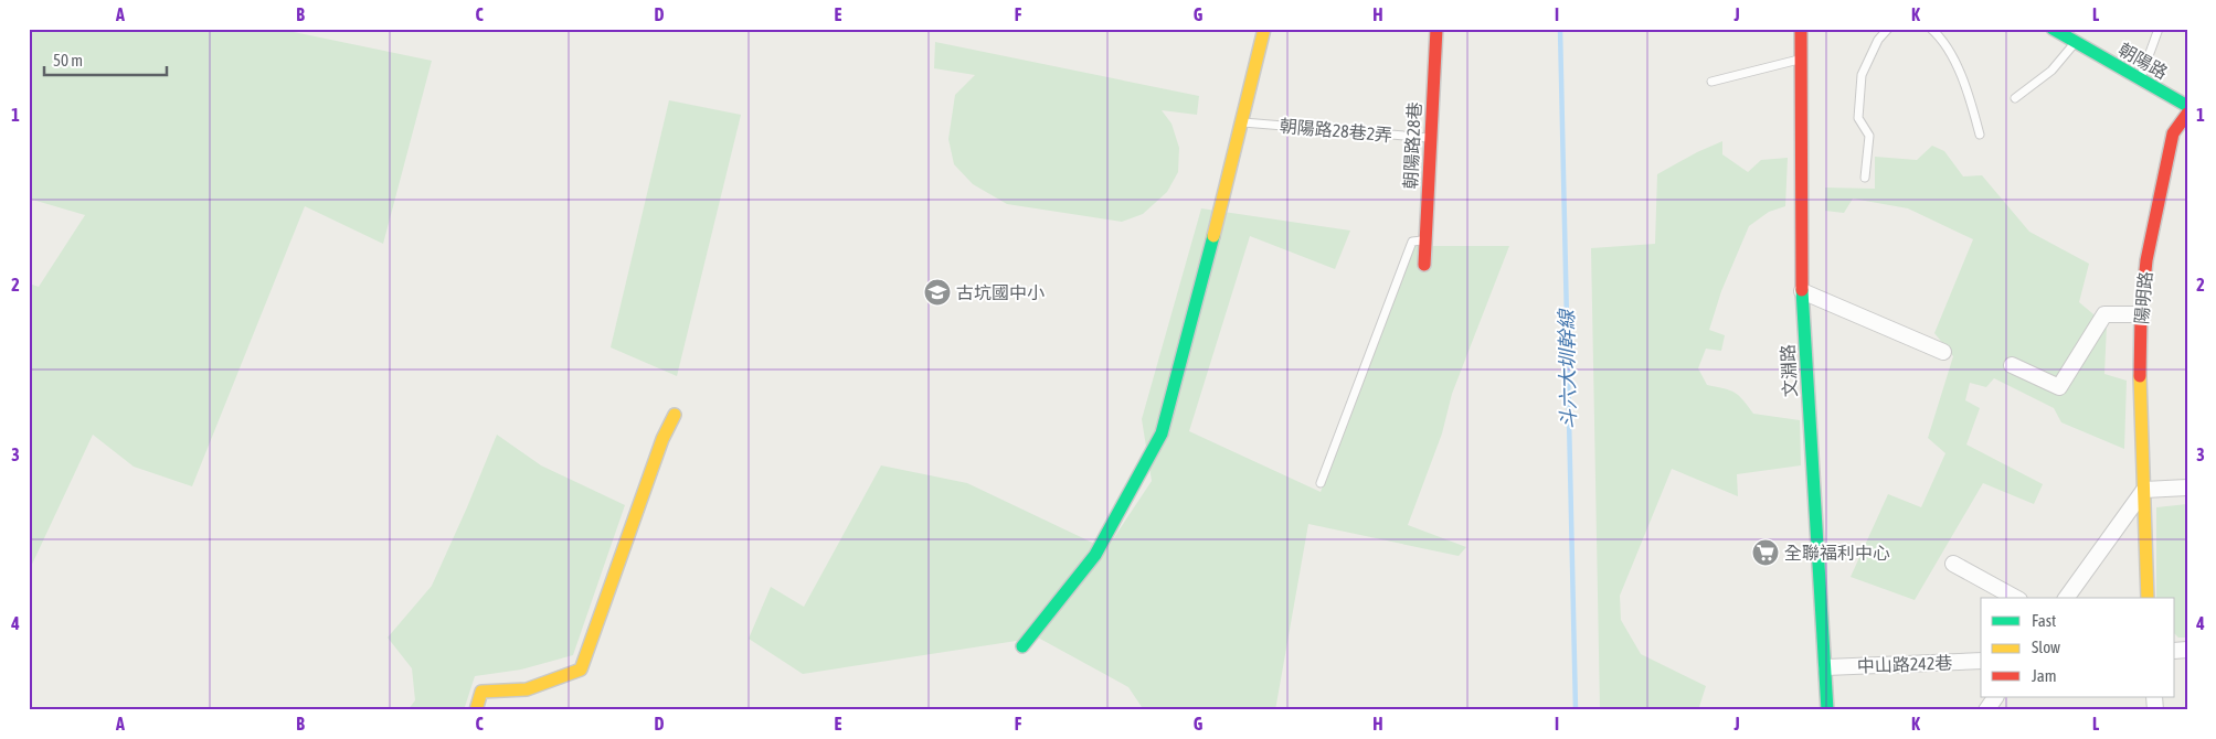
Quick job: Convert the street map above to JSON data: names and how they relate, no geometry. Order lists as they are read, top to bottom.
{
  "streets": {
    "street": [
      "朝陽路",
      "朝陽路28巷",
      "陽明路",
      "文淵路",
      "中山路242巷"
    ],
    "lane": ["朝陽路28巷2弄"]
  },
  "crossings": [
    ["朝陽路28巷2弄", "朝陽路28巷"],
    ["文淵路", "中山路242巷"]
  ],
  "water": ["斗六大圳幹線"],
  "places": {
    "school or university": ["古坑國中小"],
    "supermarket": ["全聯福利中心"]
  },
  "legend": ["Fast", "Slow", "Jam"],
  "scale_bar": "50 m",
  "grid": {
    "columns": [
      "A",
      "B",
      "C",
      "D",
      "E",
      "F",
      "G",
      "H",
      "I",
      "J",
      "K",
      "L"
    ],
    "rows": [
      "1",
      "2",
      "3",
      "4"
    ]
  }
}
